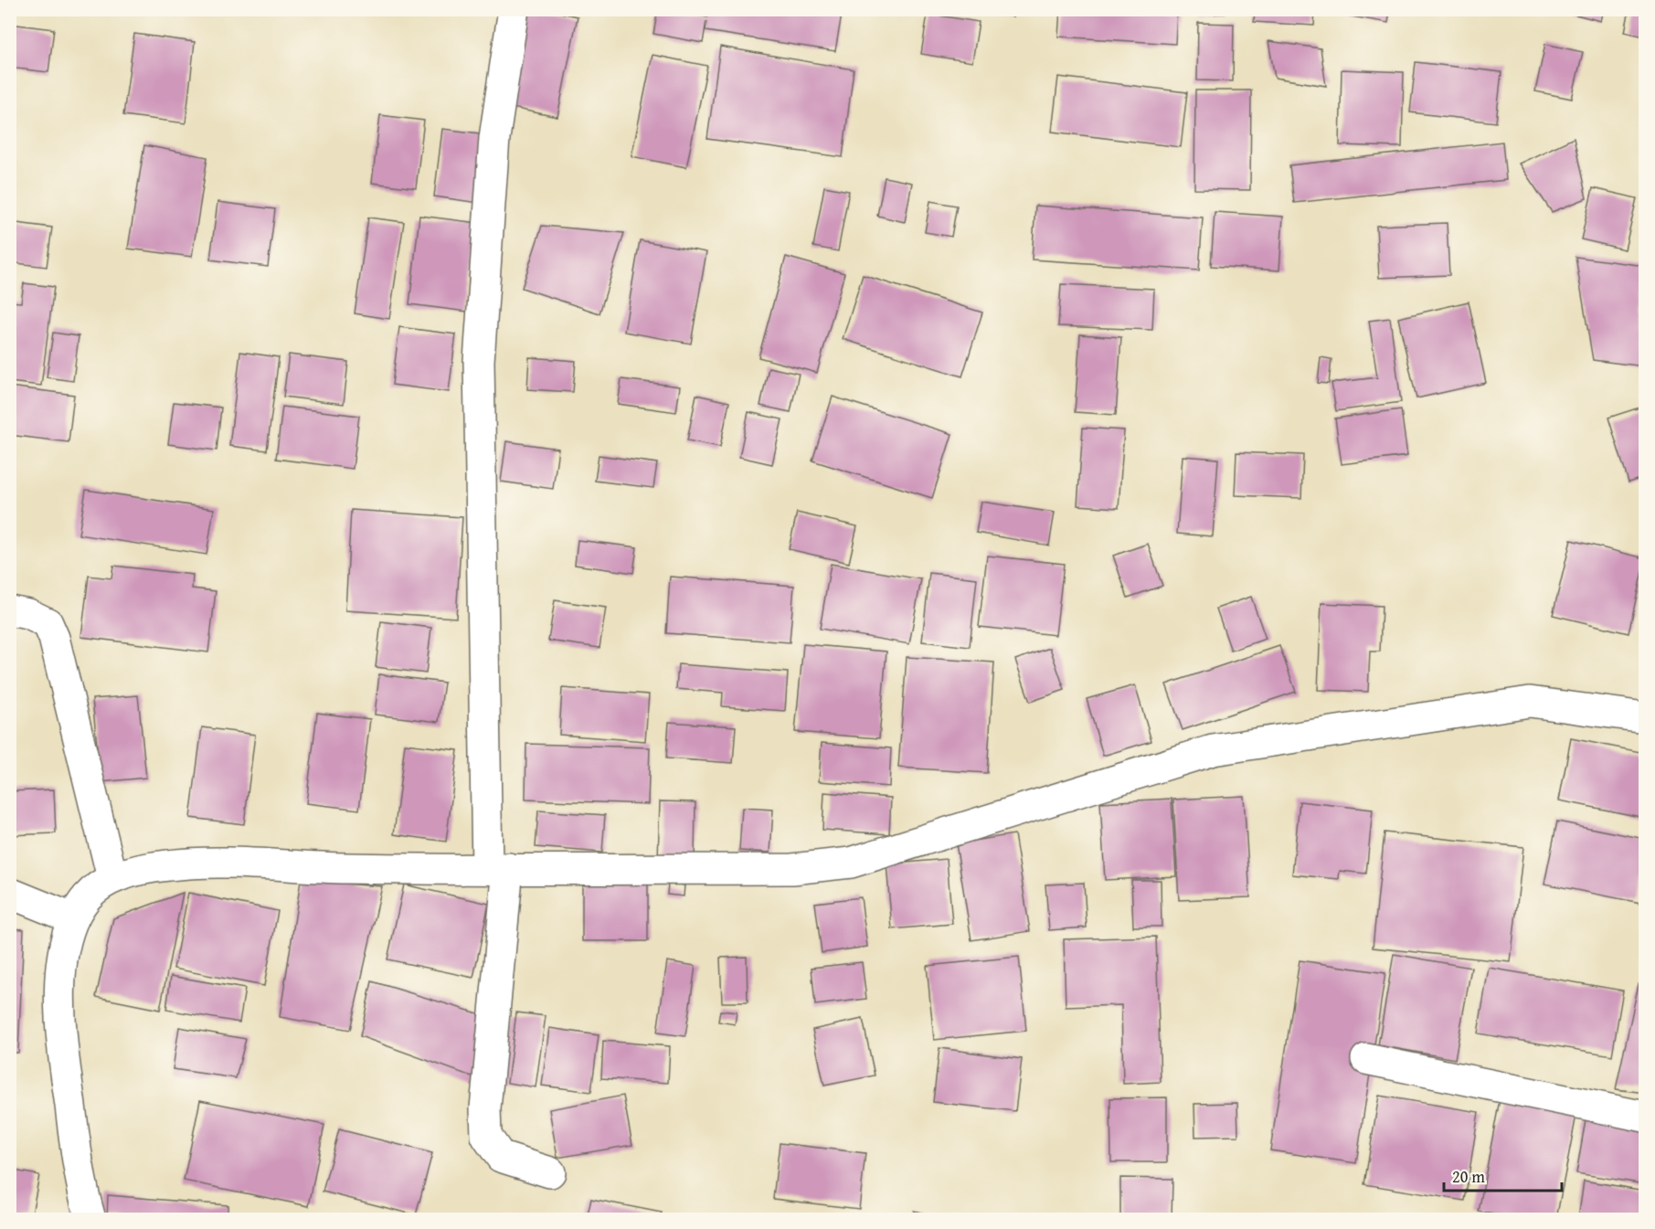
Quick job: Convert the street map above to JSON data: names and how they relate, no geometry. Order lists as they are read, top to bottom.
{
  "scale_bar": "20 m"
}
